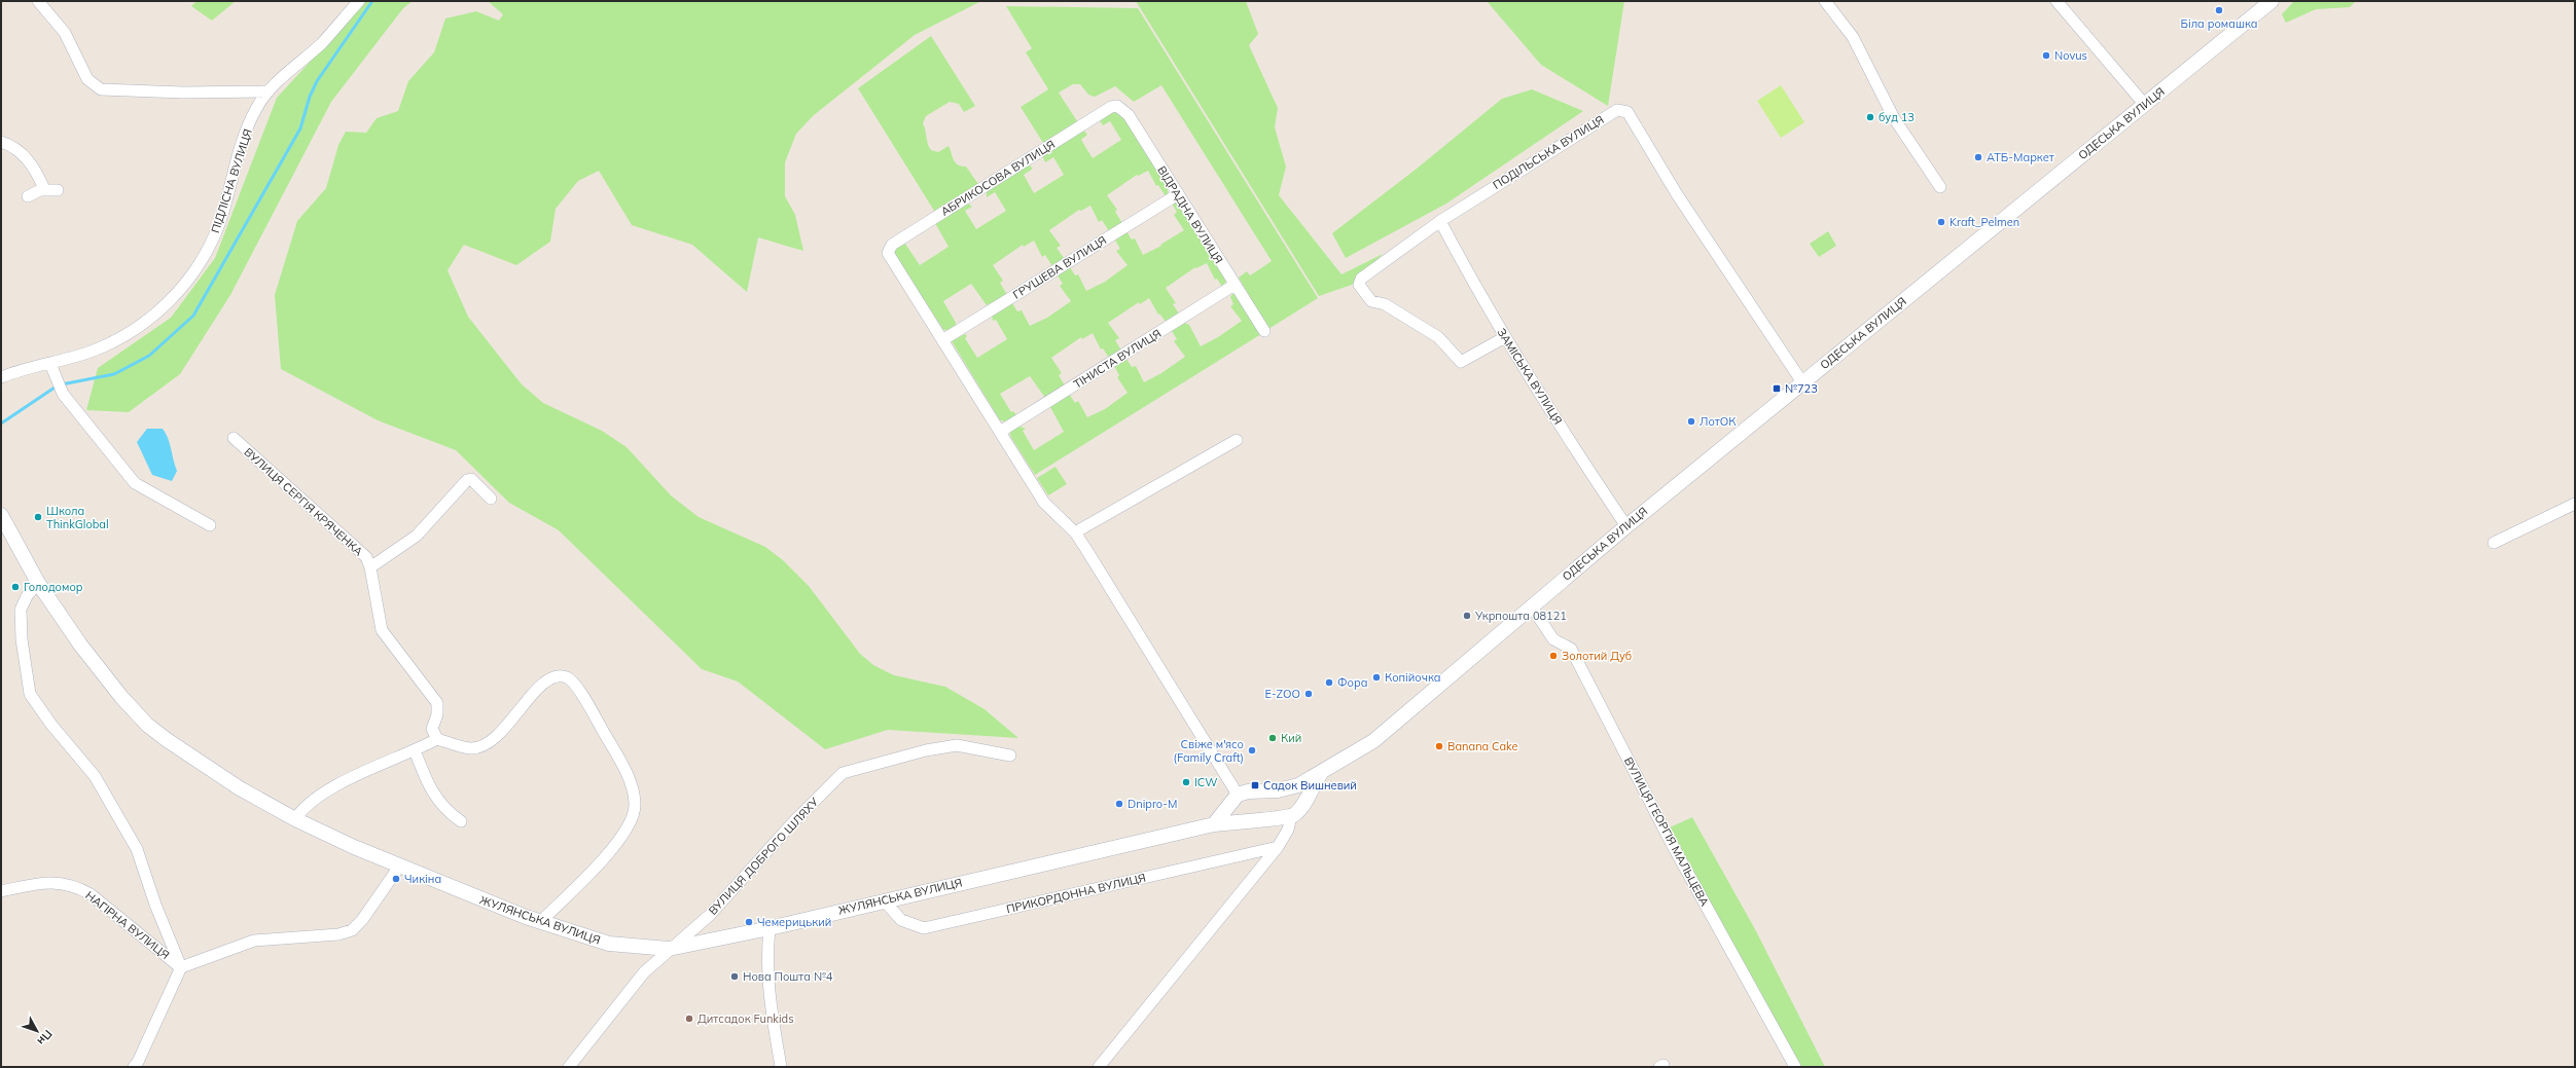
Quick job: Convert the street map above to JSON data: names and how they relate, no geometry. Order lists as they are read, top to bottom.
{
  "streets": {
    "street": [
      "ОДЕСЬКА ВУЛИЦЯ",
      "ПОДІЛЬСЬКА ВУЛИЦЯ",
      "АБРИКОСОВА ВУЛИЦЯ",
      "ПІДЛІСНА ВУЛИЦЯ",
      "ВІДРАДНА ВУЛИЦЯ",
      "ГРУШЕВА ВУЛИЦЯ",
      "ТІНИСТА ВУЛИЦЯ",
      "ЗАМІСЬКА ВУЛИЦЯ",
      "ВУЛИЦЯ СЕРГІЯ КРЯЧЕНКА",
      "ВУЛИЦЯ ГЕОРГІЯ МАЛЬЦЕВА",
      "ВУЛИЦЯ ДОБРОГО ШЛЯХУ",
      "ПРИКОРДОННА ВУЛИЦЯ",
      "ЖУЛЯНСЬКА ВУЛИЦЯ",
      "НАГІРНА ВУЛИЦЯ"
    ]
  },
  "crossings": [
    ["ОДЕСЬКА ВУЛИЦЯ", "ПОДІЛЬСЬКА ВУЛИЦЯ"],
    ["ОДЕСЬКА ВУЛИЦЯ", "ЗАМІСЬКА ВУЛИЦЯ"],
    ["ОДЕСЬКА ВУЛИЦЯ", "ВУЛИЦЯ ГЕОРГІЯ МАЛЬЦЕВА"],
    ["ПОДІЛЬСЬКА ВУЛИЦЯ", "ЗАМІСЬКА ВУЛИЦЯ"],
    ["АБРИКОСОВА ВУЛИЦЯ", "ВІДРАДНА ВУЛИЦЯ"],
    ["АБРИКОСОВА ВУЛИЦЯ", "ГРУШЕВА ВУЛИЦЯ"],
    ["ВІДРАДНА ВУЛИЦЯ", "ГРУШЕВА ВУЛИЦЯ"],
    ["ВІДРАДНА ВУЛИЦЯ", "ТІНИСТА ВУЛИЦЯ"],
    ["ВУЛИЦЯ ДОБРОГО ШЛЯХУ", "ЖУЛЯНСЬКА ВУЛИЦЯ"],
    ["ПРИКОРДОННА ВУЛИЦЯ", "ЖУЛЯНСЬКА ВУЛИЦЯ"]
  ],
  "places": {
    "other": [
      "Біла ромашка",
      "Novus",
      "буд 13",
      "АТБ-Маркет",
      "Kraft_Pelmen",
      "ЛотОК",
      "Школа ThinkGlobal",
      "Голодомор",
      "Укрпошта 08121",
      "Золотий Дуб",
      "Копійочка",
      "Фора",
      "E-ZOO",
      "Кий",
      "Banana Cake",
      "Свіже м'ясо (Family Craft)",
      "ICW",
      "Dnipro-M",
      "Чикіна",
      "Чемерицький",
      "Нова Пошта №4",
      "Дитсадок Funkids"
    ],
    "transit": ["№723", "Садок Вишневий"]
  },
  "north": "bottom right"
}
